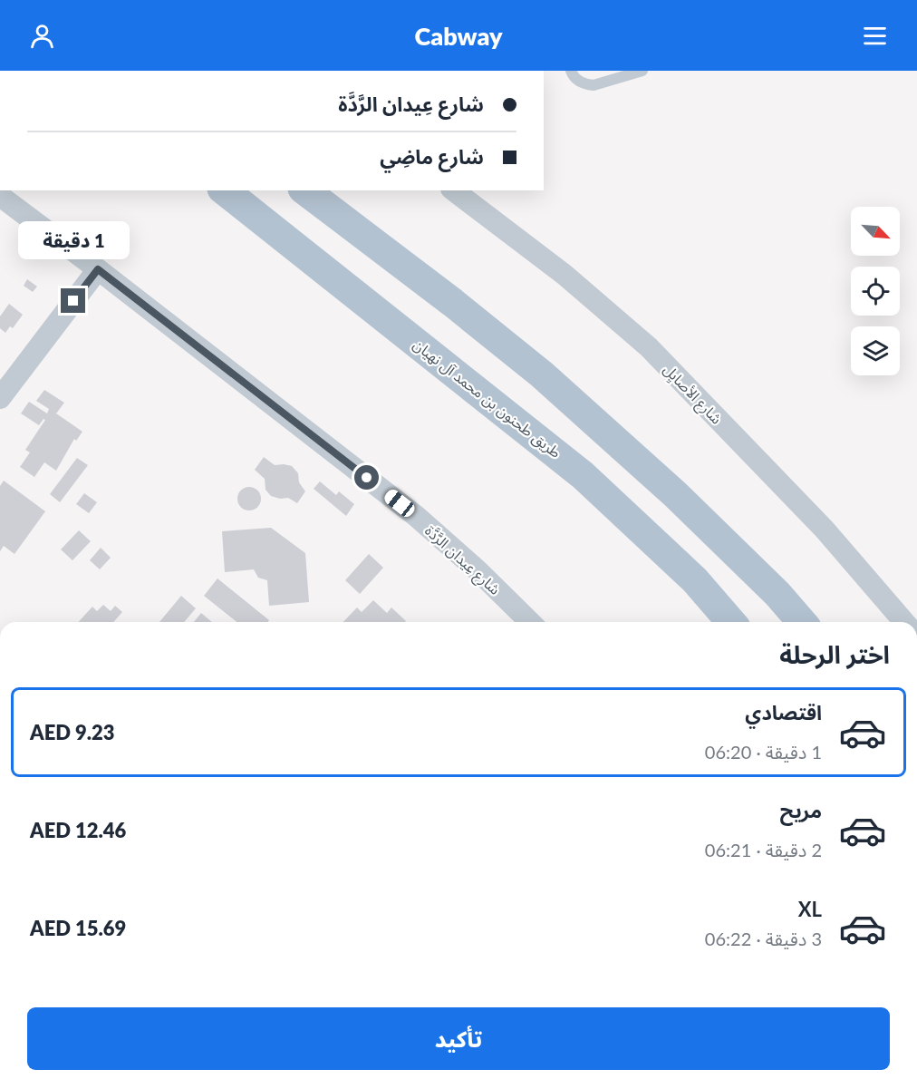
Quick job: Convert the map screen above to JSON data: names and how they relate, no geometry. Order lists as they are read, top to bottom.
{
  "streets": {
    "main road": ["طريق طحنون بن محمد آل نهيان"],
    "street": ["شارع الأصايِل", "شارع عِيدان الرَّدَّة"]
  },
  "north": "bottom right",
  "page": {
    "header": "Cabway",
    "banner": ["شارع عِيدان الرَّدَّة", "شارع ماضِي"],
    "bubble": "1 دقيقة",
    "heading": "اختر الرحلة",
    "list": [
      {
        "name": "اقتصادي",
        "note": "1 دقيقة · 06:20",
        "value": "AED 9.23"
      },
      {
        "name": "مريح",
        "note": "2 دقيقة · 06:21",
        "value": "AED 12.46"
      },
      {
        "name": "XL",
        "note": "3 دقيقة · 06:22",
        "value": "AED 15.69"
      }
    ],
    "buttons": "تأكيد"
  }
}
